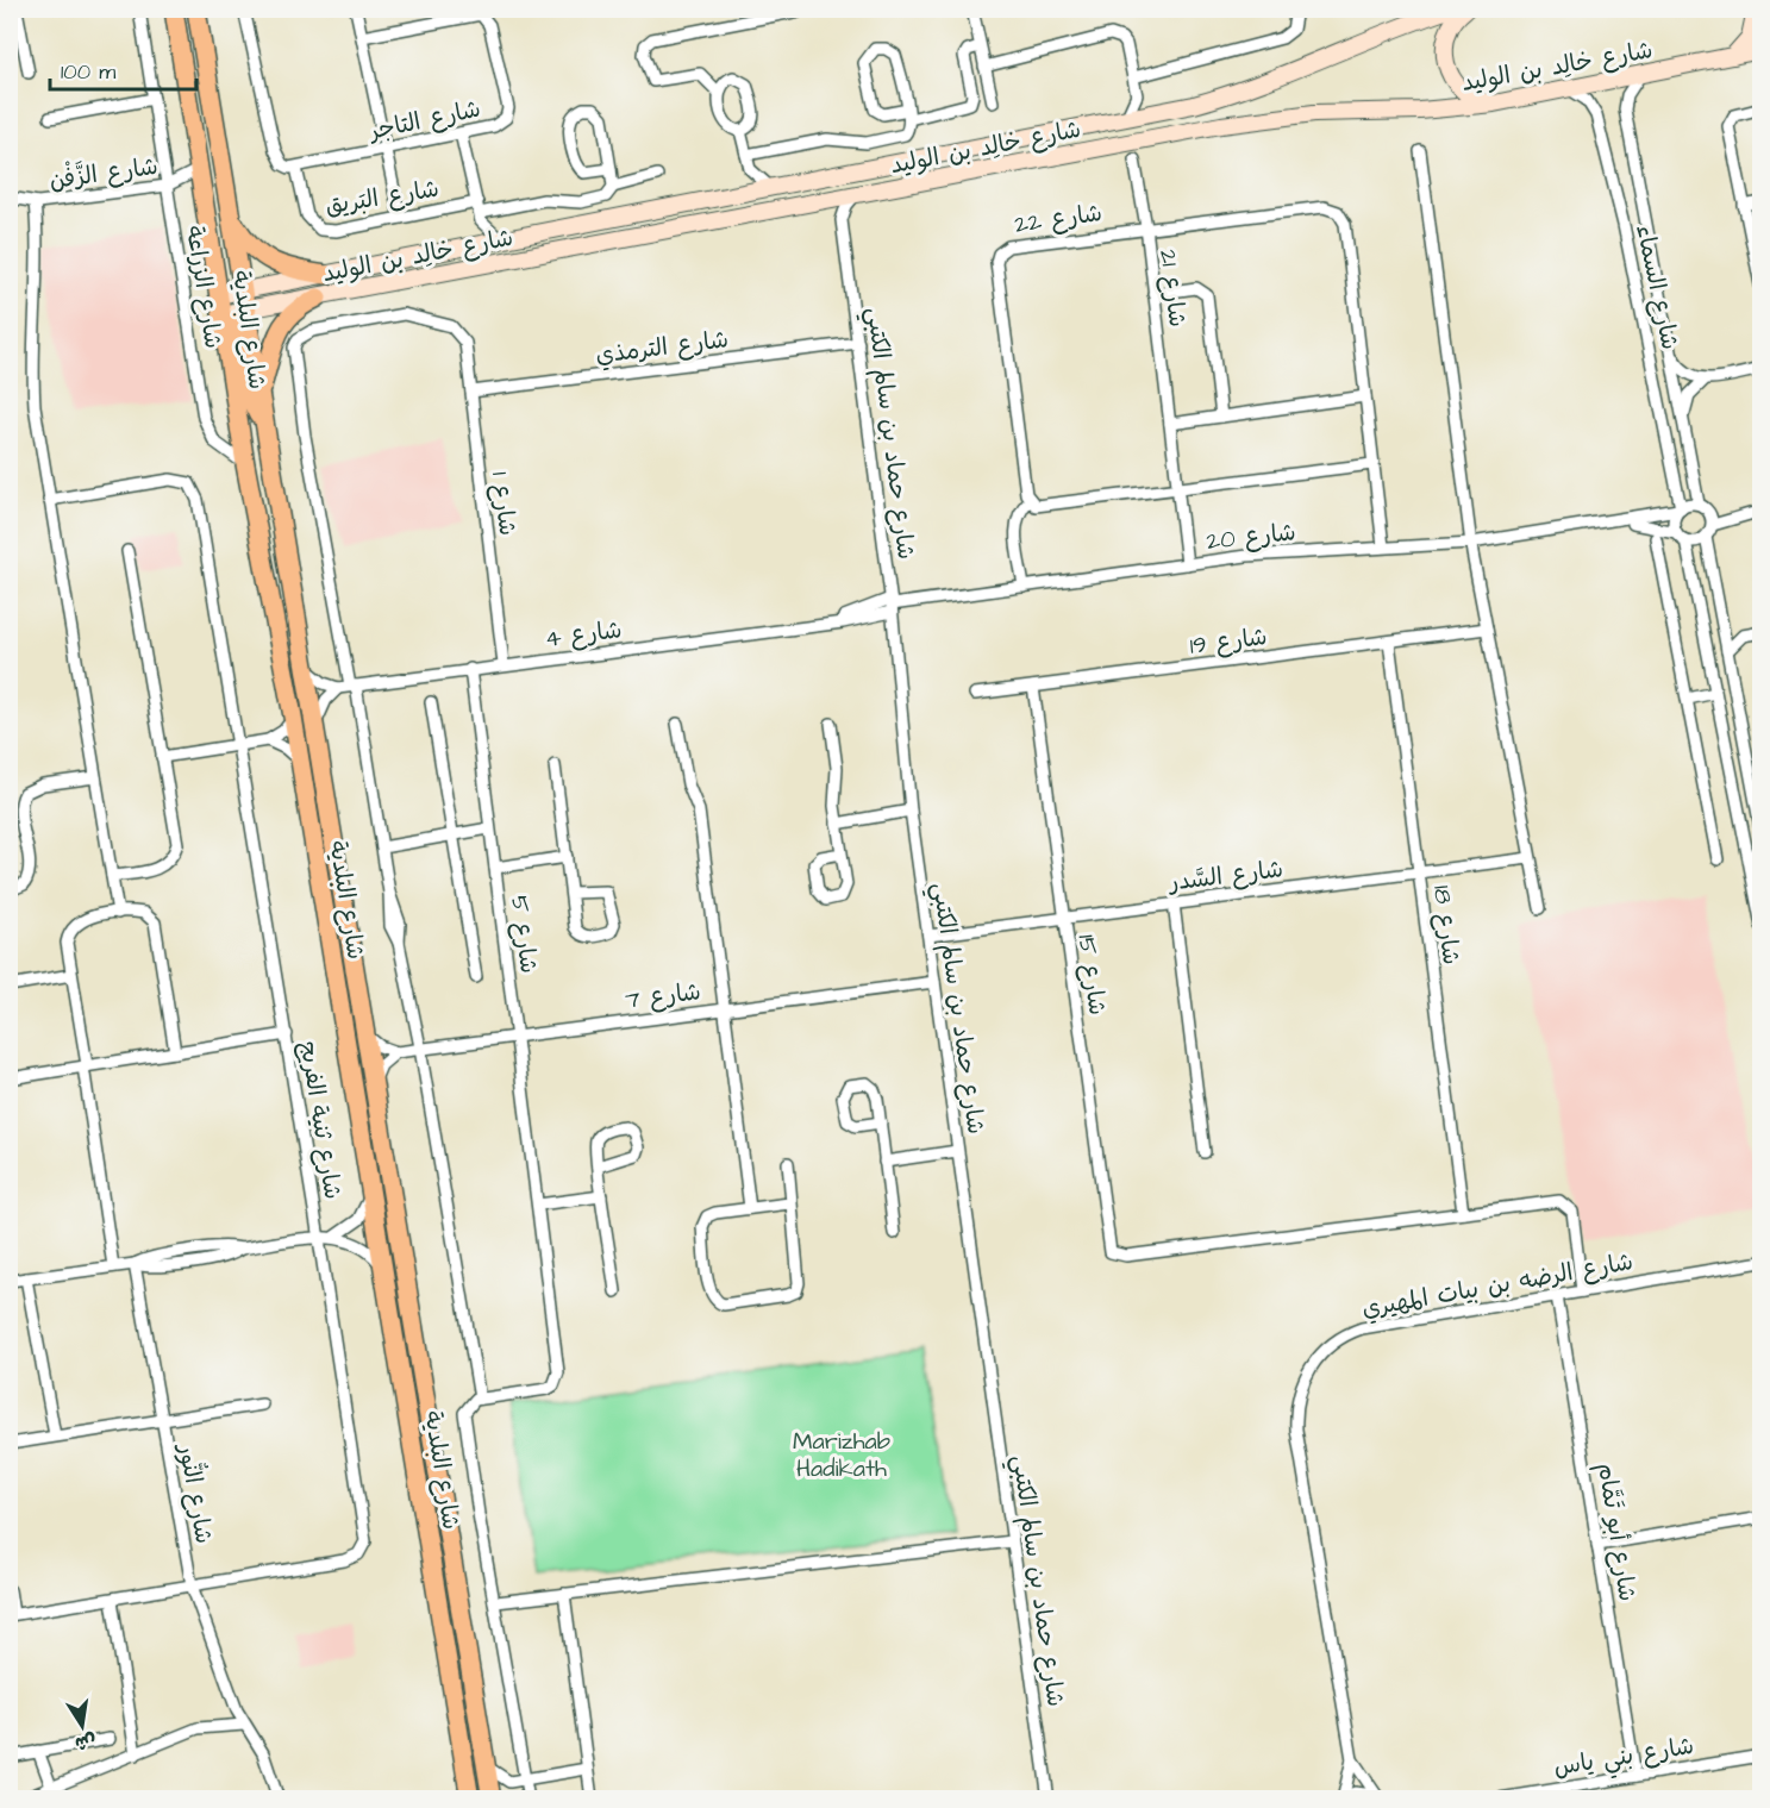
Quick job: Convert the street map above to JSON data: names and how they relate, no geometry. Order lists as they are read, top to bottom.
{
  "streets": {
    "main road": ["شارع البلدية"],
    "street": [
      "شارع خالِد بن الوليد",
      "شارع التاجر",
      "شارع الزَّفْن",
      "شارع البَريق",
      "شارع 22",
      "شارع الزراعة",
      "شارع السماء",
      "شارع 21",
      "شارع الترمذي",
      "شارع حماد بن سالم الكتبي",
      "شارع 1",
      "شارع 20",
      "شارع 4",
      "شارع 19",
      "شارع السَّدر",
      "شارع 18",
      "شارع 5",
      "شارع 15",
      "شارع 7",
      "شارع ثنية الفريج",
      "شارع الرضه بن بيات المهيري",
      "شارع النُّور",
      "شارع أبو تَمَّام",
      "شارع بني ياس"
    ]
  },
  "crossings": [
    ["شارع خالِد بن الوليد", "شارع السماء"],
    ["شارع خالِد بن الوليد", "شارع البلدية"],
    ["شارع التاجر", "شارع البَريق"],
    ["شارع الزَّفْن", "شارع الزراعة"],
    ["شارع الزَّفْن", "شارع البلدية"],
    ["شارع 22", "شارع 21"],
    ["شارع 22", "شارع 20"],
    ["شارع الزراعة", "شارع البلدية"],
    ["شارع السماء", "شارع 20"],
    ["شارع 21", "شارع 20"],
    ["شارع الترمذي", "شارع حماد بن سالم الكتبي"],
    ["شارع الترمذي", "شارع 1"],
    ["شارع حماد بن سالم الكتبي", "شارع 20"],
    ["شارع حماد بن سالم الكتبي", "شارع 4"],
    ["شارع حماد بن سالم الكتبي", "شارع السَّدر"],
    ["شارع حماد بن سالم الكتبي", "شارع 7"],
    ["شارع 1", "شارع 4"],
    ["شارع 20", "شارع 4"],
    ["شارع 4", "شارع 5"],
    ["شارع 19", "شارع 18"],
    ["شارع 19", "شارع 15"],
    ["شارع السَّدر", "شارع 18"],
    ["شارع السَّدر", "شارع 15"],
    ["شارع 18", "شارع 15"],
    ["شارع 5", "شارع 7"],
    ["شارع ثنية الفريج", "شارع النُّور"],
    ["شارع الرضه بن بيات المهيري", "شارع أبو تَمَّام"],
    ["شارع أبو تَمَّام", "شارع بني ياس"]
  ],
  "parks": ["Marizhab Hadikath"],
  "scale_bar": "100 m",
  "north": "bottom"
}
